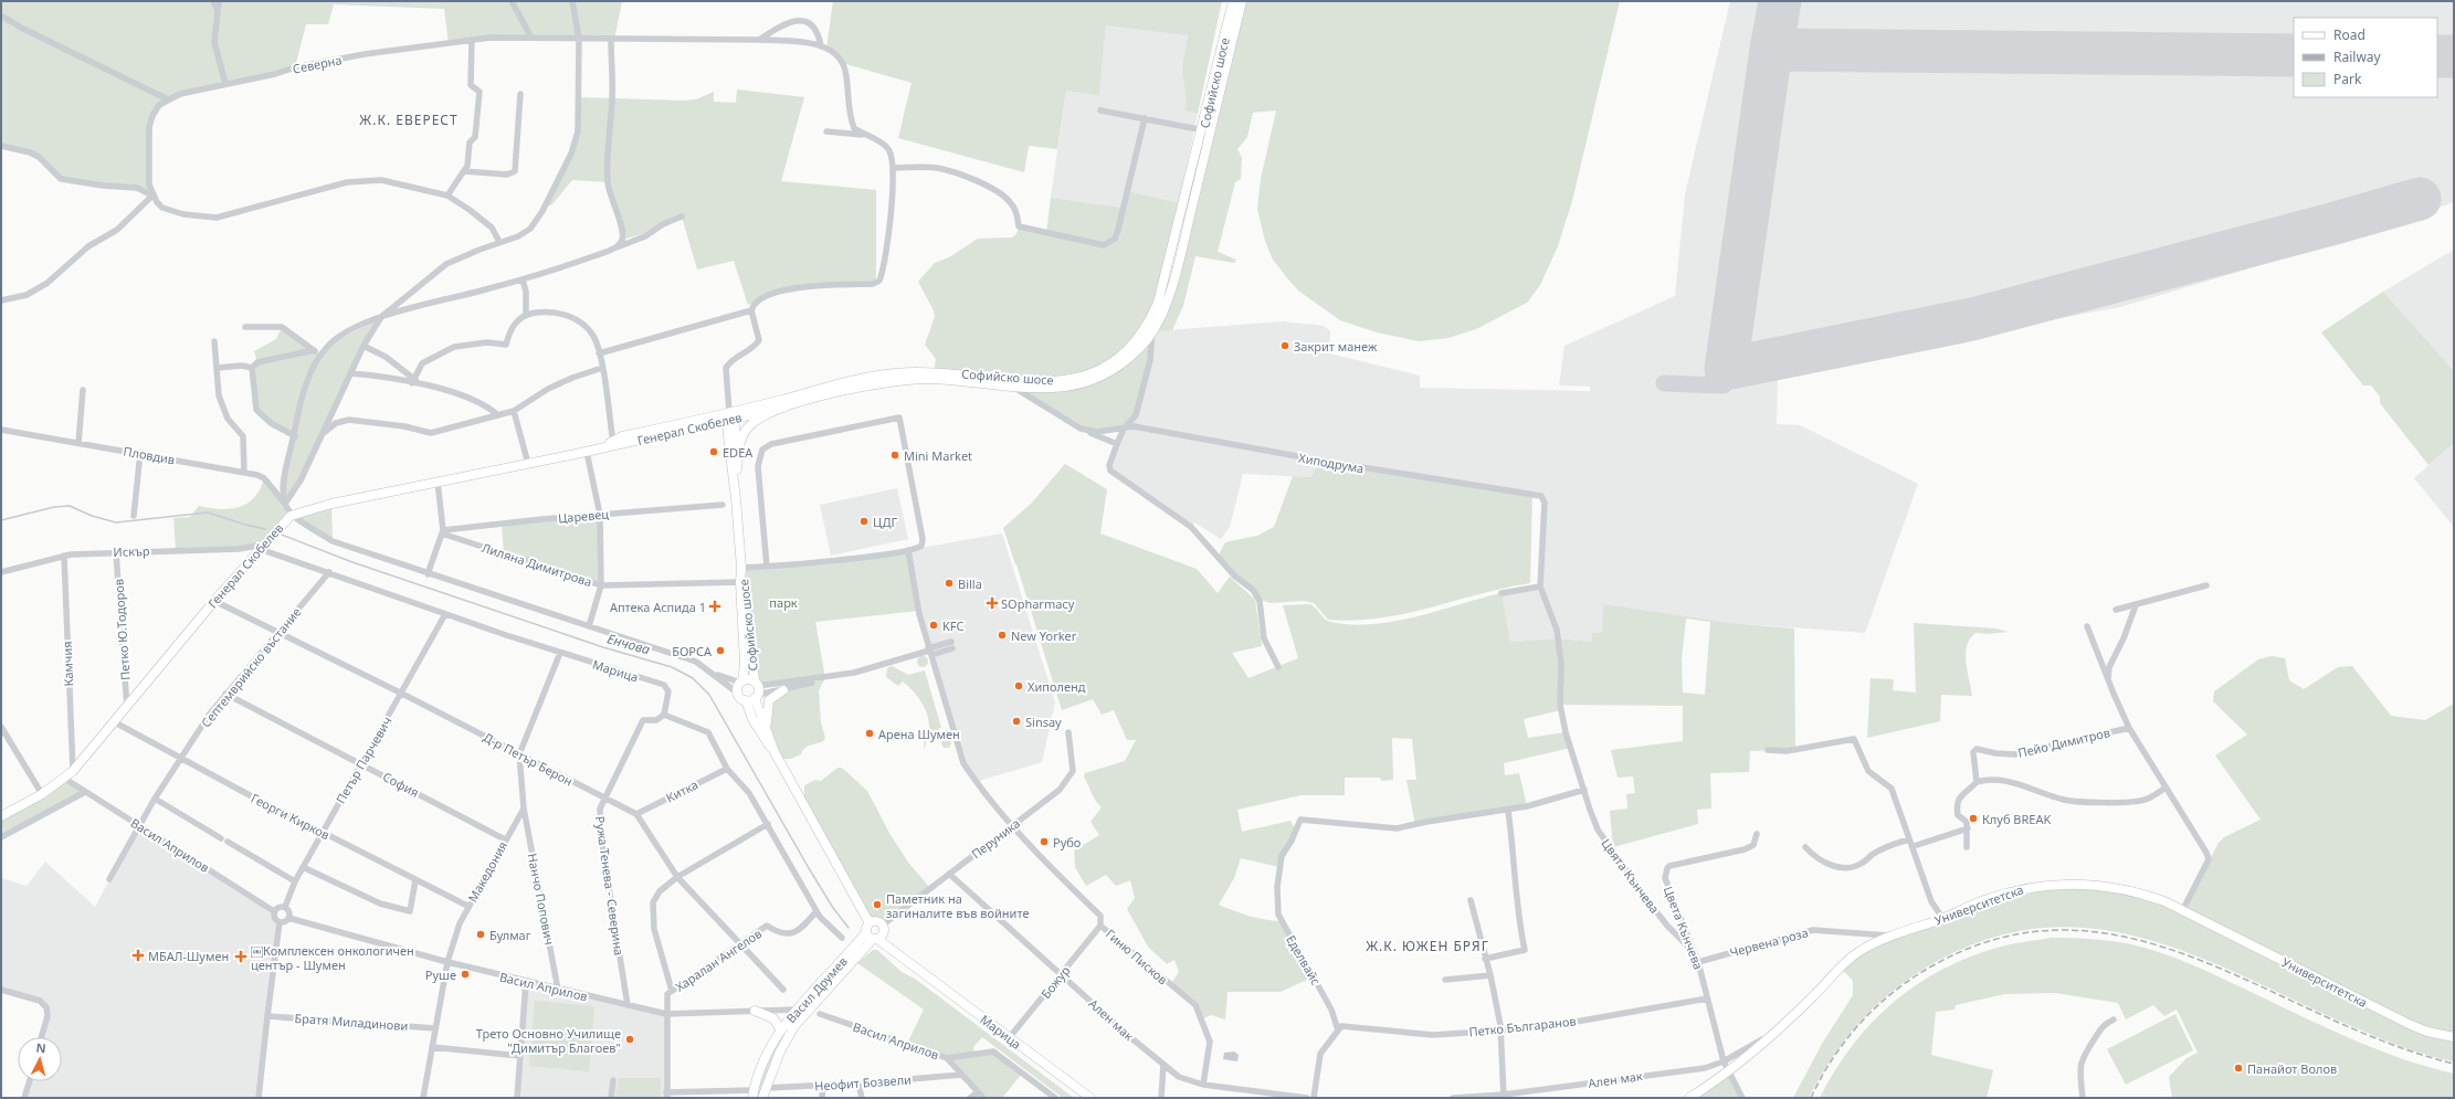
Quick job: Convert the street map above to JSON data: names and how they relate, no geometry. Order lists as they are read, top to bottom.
{
  "streets": {
    "main road": [
      "Софийско шосе",
      "Генерал Скобелев",
      "Марица",
      "Университетска",
      "Васил Друмев"
    ],
    "street": [
      "Северна",
      "Пловдив",
      "Хиподрума",
      "Царевец",
      "Искър",
      "Лиляна Димитрова",
      "Петко Ю.Тодоров",
      "Камчия",
      "Септемврийско въстание",
      "Пейо Димитров",
      "Д-р Петър Берон",
      "Петър Парчевич",
      "София",
      "Китка",
      "Георги Кирков",
      "Перуника",
      "Васил Априлов",
      "Македония",
      "Цвята Кънчева",
      "Ружа Тенева - Северина",
      "Нанчо Попович",
      "Цвета Кънчева",
      "Червена роза",
      "Гиню Писков",
      "Харалан Ангелов",
      "Еделвайс",
      "Божур",
      "Ален мак",
      "Братя Миладинови",
      "Петко Българанов",
      "Неофит Бозвели"
    ]
  },
  "crossings": [
    ["Софийско шосе", "Генерал Скобелев"],
    ["Софийско шосе", "Лиляна Димитрова"],
    ["Генерал Скобелев", "Искър"],
    ["Генерал Скобелев", "Петко Ю.Тодоров"],
    ["Генерал Скобелев", "Камчия"],
    ["Генерал Скобелев", "Марица"],
    ["Генерал Скобелев", "Д-р Петър Берон"],
    ["Генерал Скобелев", "Георги Кирков"],
    ["Генерал Скобелев", "Васил Априлов"],
    ["Царевец", "Лиляна Димитрова"],
    ["Искър", "Петко Ю.Тодоров"],
    ["Искър", "Камчия"],
    ["Искър", "Марица"],
    ["Септемврийско въстание", "Марица"],
    ["Септемврийско въстание", "Д-р Петър Берон"],
    ["Септемврийско въстание", "София"],
    ["Септемврийско въстание", "Георги Кирков"],
    ["Септемврийско въстание", "Васил Априлов"],
    ["Марица", "Петър Парчевич"],
    ["Марица", "Перуника"],
    ["Марица", "Васил Априлов"],
    ["Марица", "Ружа Тенева - Северина"],
    ["Марица", "Божур"],
    ["Марица", "Васил Друмев"],
    ["Д-р Петър Берон", "Петър Парчевич"],
    ["Д-р Петър Берон", "Китка"],
    ["Д-р Петър Берон", "Ружа Тенева - Северина"],
    ["Петър Парчевич", "София"],
    ["Петър Парчевич", "Георги Кирков"],
    ["Петър Парчевич", "Васил Априлов"],
    ["София", "Македония"],
    ["Георги Кирков", "Македония"],
    ["Перуника", "Гиню Писков"],
    ["Перуника", "Васил Друмев"],
    ["Перуника", "Ален мак"],
    ["Васил Априлов", "Македония"],
    ["Васил Априлов", "Ружа Тенева - Северина"],
    ["Васил Априлов", "Нанчо Попович"],
    ["Васил Априлов", "Харалан Ангелов"],
    ["Васил Априлов", "Васил Друмев"],
    ["Васил Априлов", "Неофит Бозвели"],
    ["Македония", "Нанчо Попович"],
    ["Македония", "Братя Миладинови"],
    ["Цвята Кънчева", "Цвета Кънчева"],
    ["Университетска", "Цвета Кънчева"],
    ["Университетска", "Червена роза"],
    ["Университетска", "Ален мак"],
    ["Цвета Кънчева", "Червена роза"],
    ["Цвета Кънчева", "Ален мак"],
    ["Цвета Кънчева", "Петко Българанов"],
    ["Гиню Писков", "Божур"],
    ["Гиню Писков", "Ален мак"],
    ["Еделвайс", "Петко Българанов"],
    ["Божур", "Ален мак"],
    ["Васил Друмев", "Неофит Бозвели"]
  ],
  "districts": ["Ж.К. ЕВЕРЕСТ", "Ж.К. ЮЖЕН БРЯГ"],
  "water": ["Енчова"],
  "parks": ["парк"],
  "places": {
    "other": [
      "Закрит манеж",
      "EDEA",
      "Mini Market",
      "ЦДГ",
      "Billa",
      "KFC",
      "New Yorker",
      "БОРСА",
      "Хиполенд",
      "Sinsay",
      "Арена Шумен",
      "Клуб BREAK",
      "Рубо",
      "Паметник на загиналите във войните",
      "Булмаг",
      "Руше",
      "Трето Основно Училище \"Димитър Благоев\"",
      "Панайот Волов"
    ],
    "health": [
      "SOpharmacy",
      "Аптека Аспида 1",
      "МБАЛ-Шумен",
      "￼Комплексен онкологичен център - Шумен"
    ]
  },
  "legend": ["Road", "Railway", "Park"],
  "north": "top"
}
